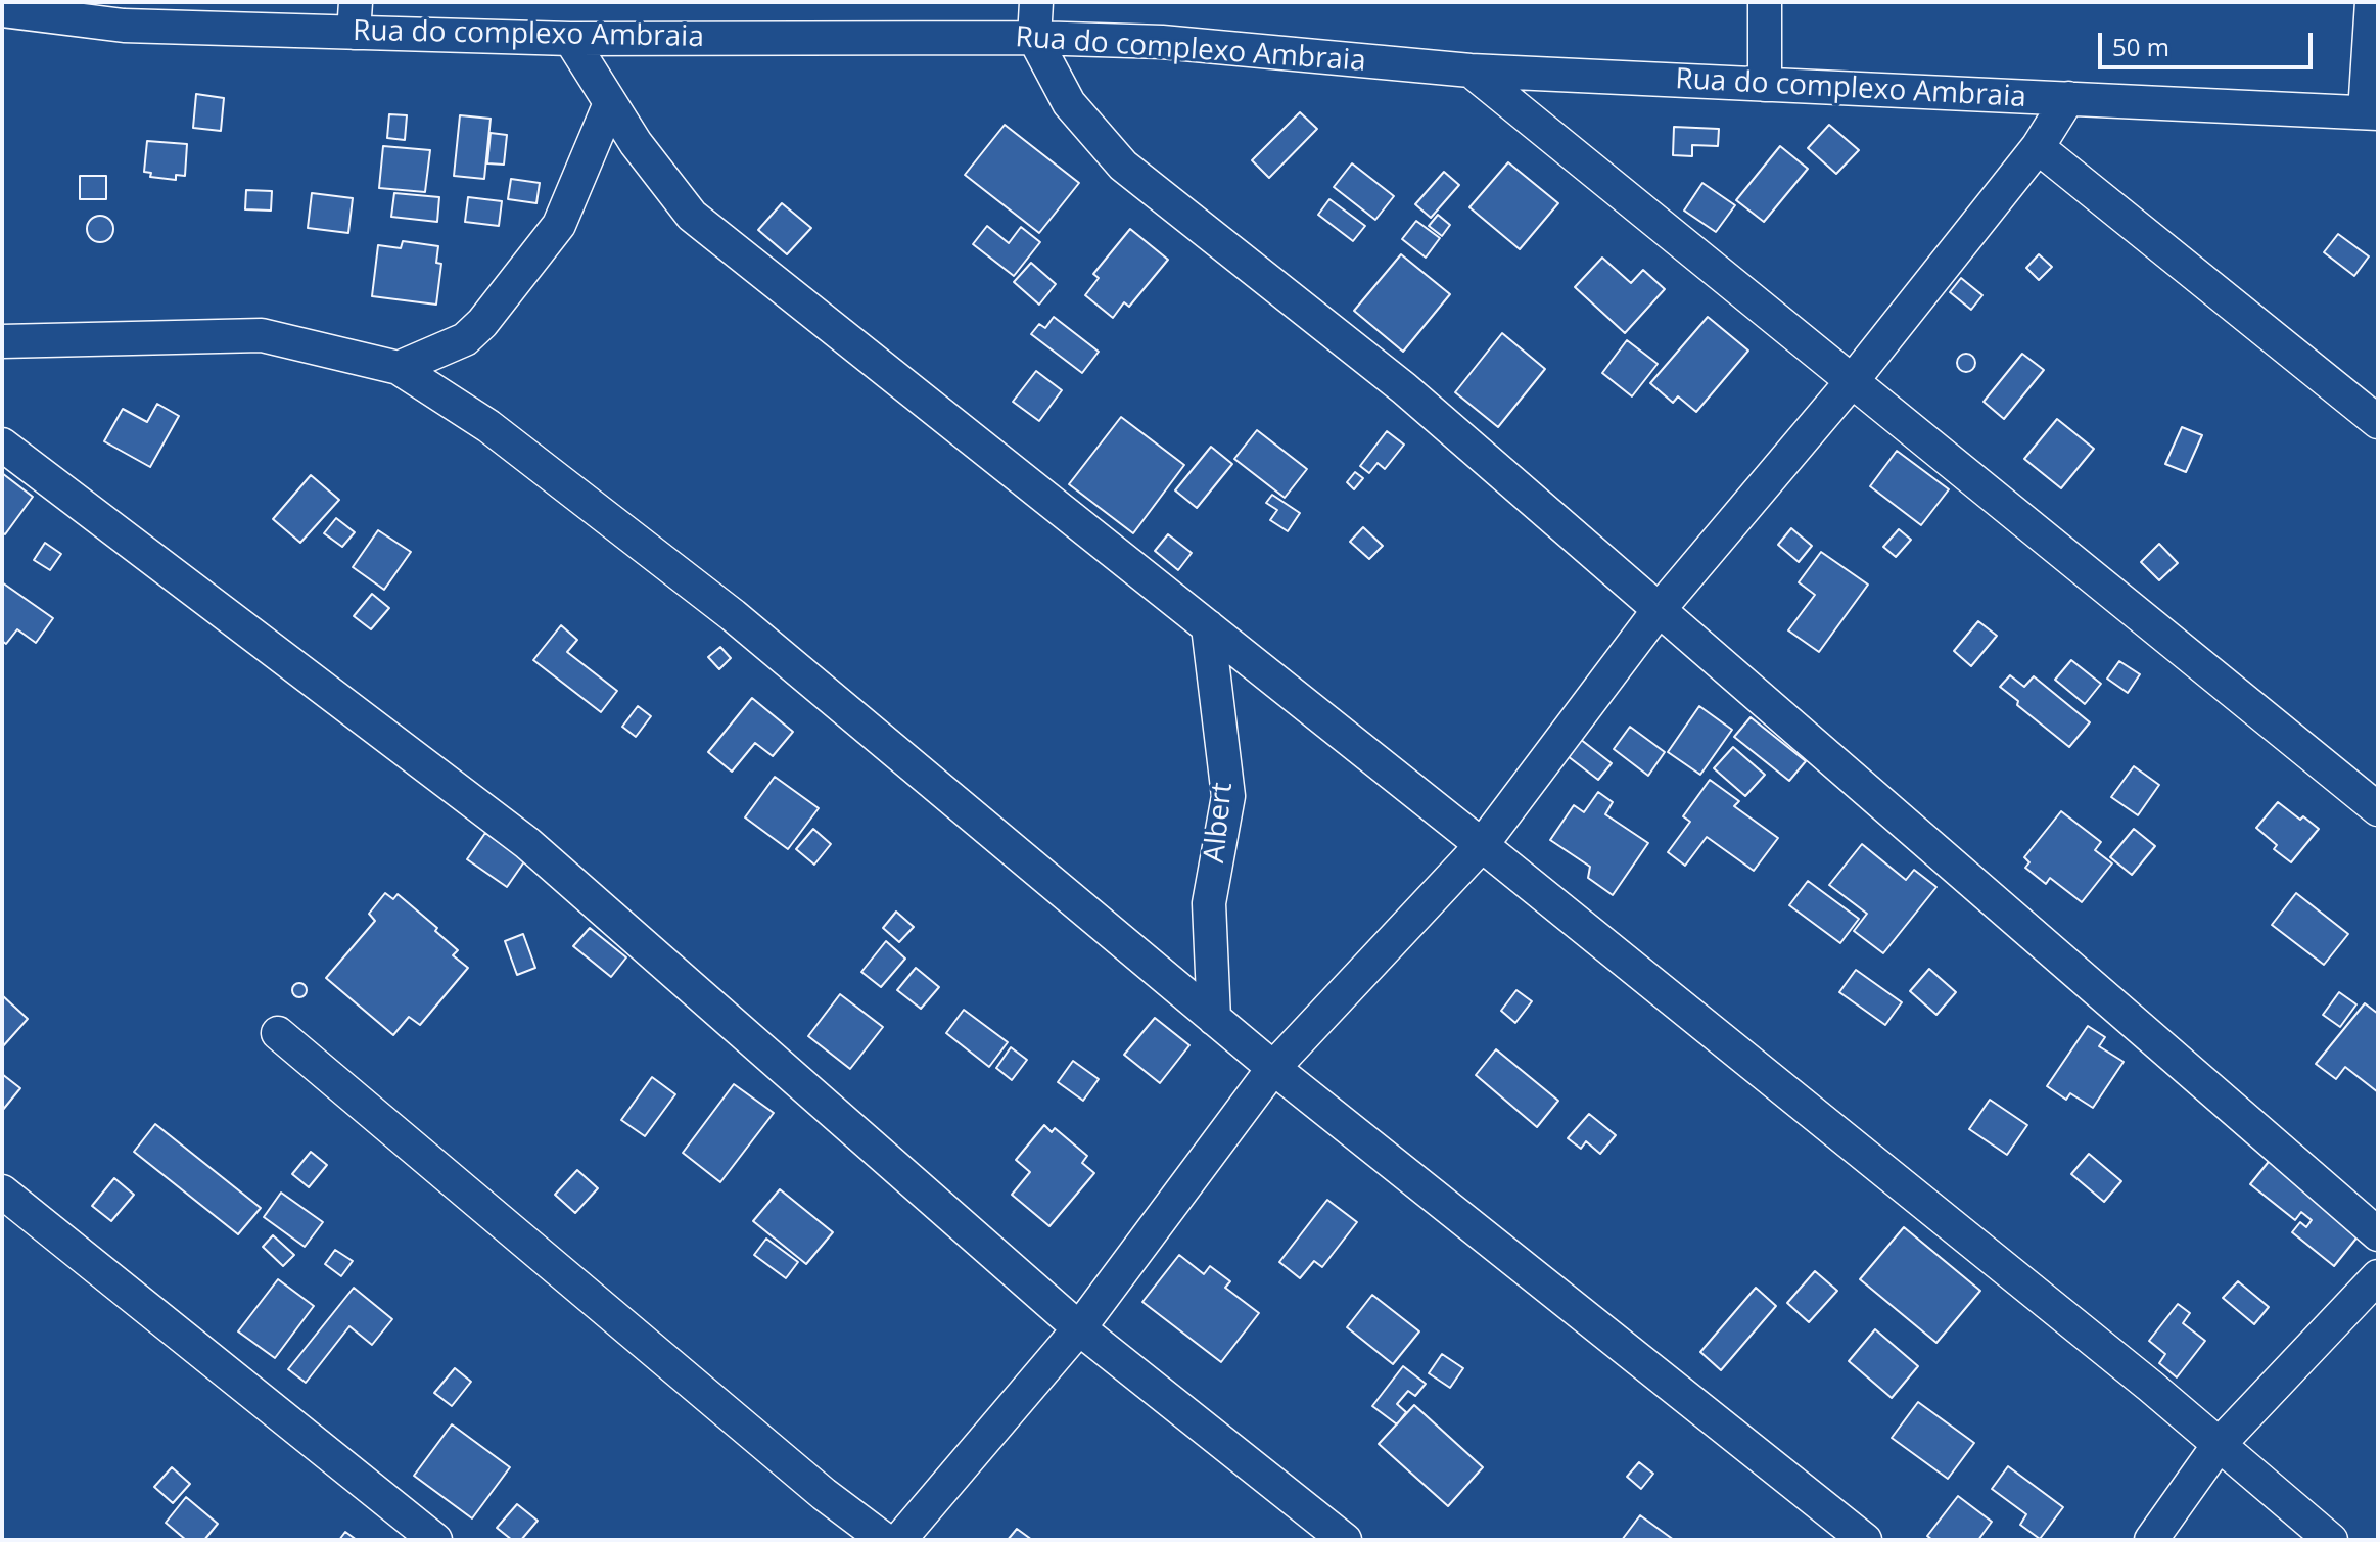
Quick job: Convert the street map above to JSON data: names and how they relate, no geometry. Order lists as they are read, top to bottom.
{
  "streets": {
    "street": ["Rua do complexo Ambraia", "Albert"]
  },
  "scale_bar": "50 m"
}
